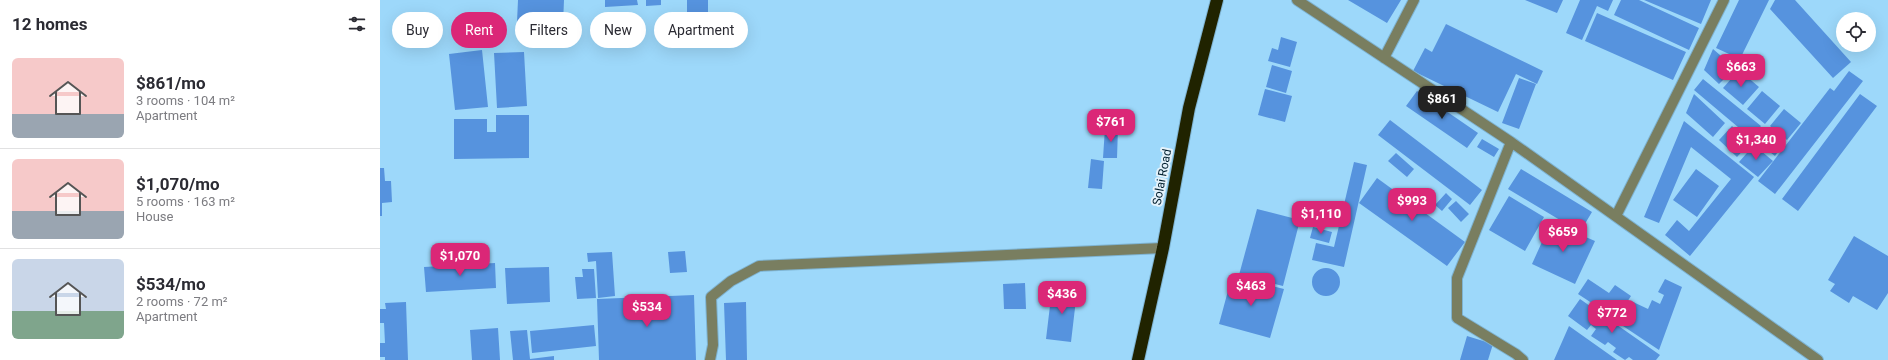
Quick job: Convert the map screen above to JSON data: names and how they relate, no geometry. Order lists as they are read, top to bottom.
{
  "streets": {
    "highway": ["Solai Road"]
  },
  "page": {
    "heading": "12 homes",
    "chip": [
      "Buy",
      "Rent",
      "Filters",
      "New",
      "Apartment"
    ],
    "list": [
      {
        "name": "$861/mo",
        "note": "3 rooms · 104 m² · Apartment"
      },
      {
        "name": "$1,070/mo",
        "note": "5 rooms · 163 m² · House"
      },
      {
        "name": "$534/mo",
        "note": "2 rooms · 72 m² · Apartment"
      }
    ],
    "price": [
      "$663",
      "$861",
      "$761",
      "$1,340",
      "$993",
      "$1,110",
      "$659",
      "$1,070",
      "$463",
      "$436",
      "$534",
      "$772"
    ]
  }
}
